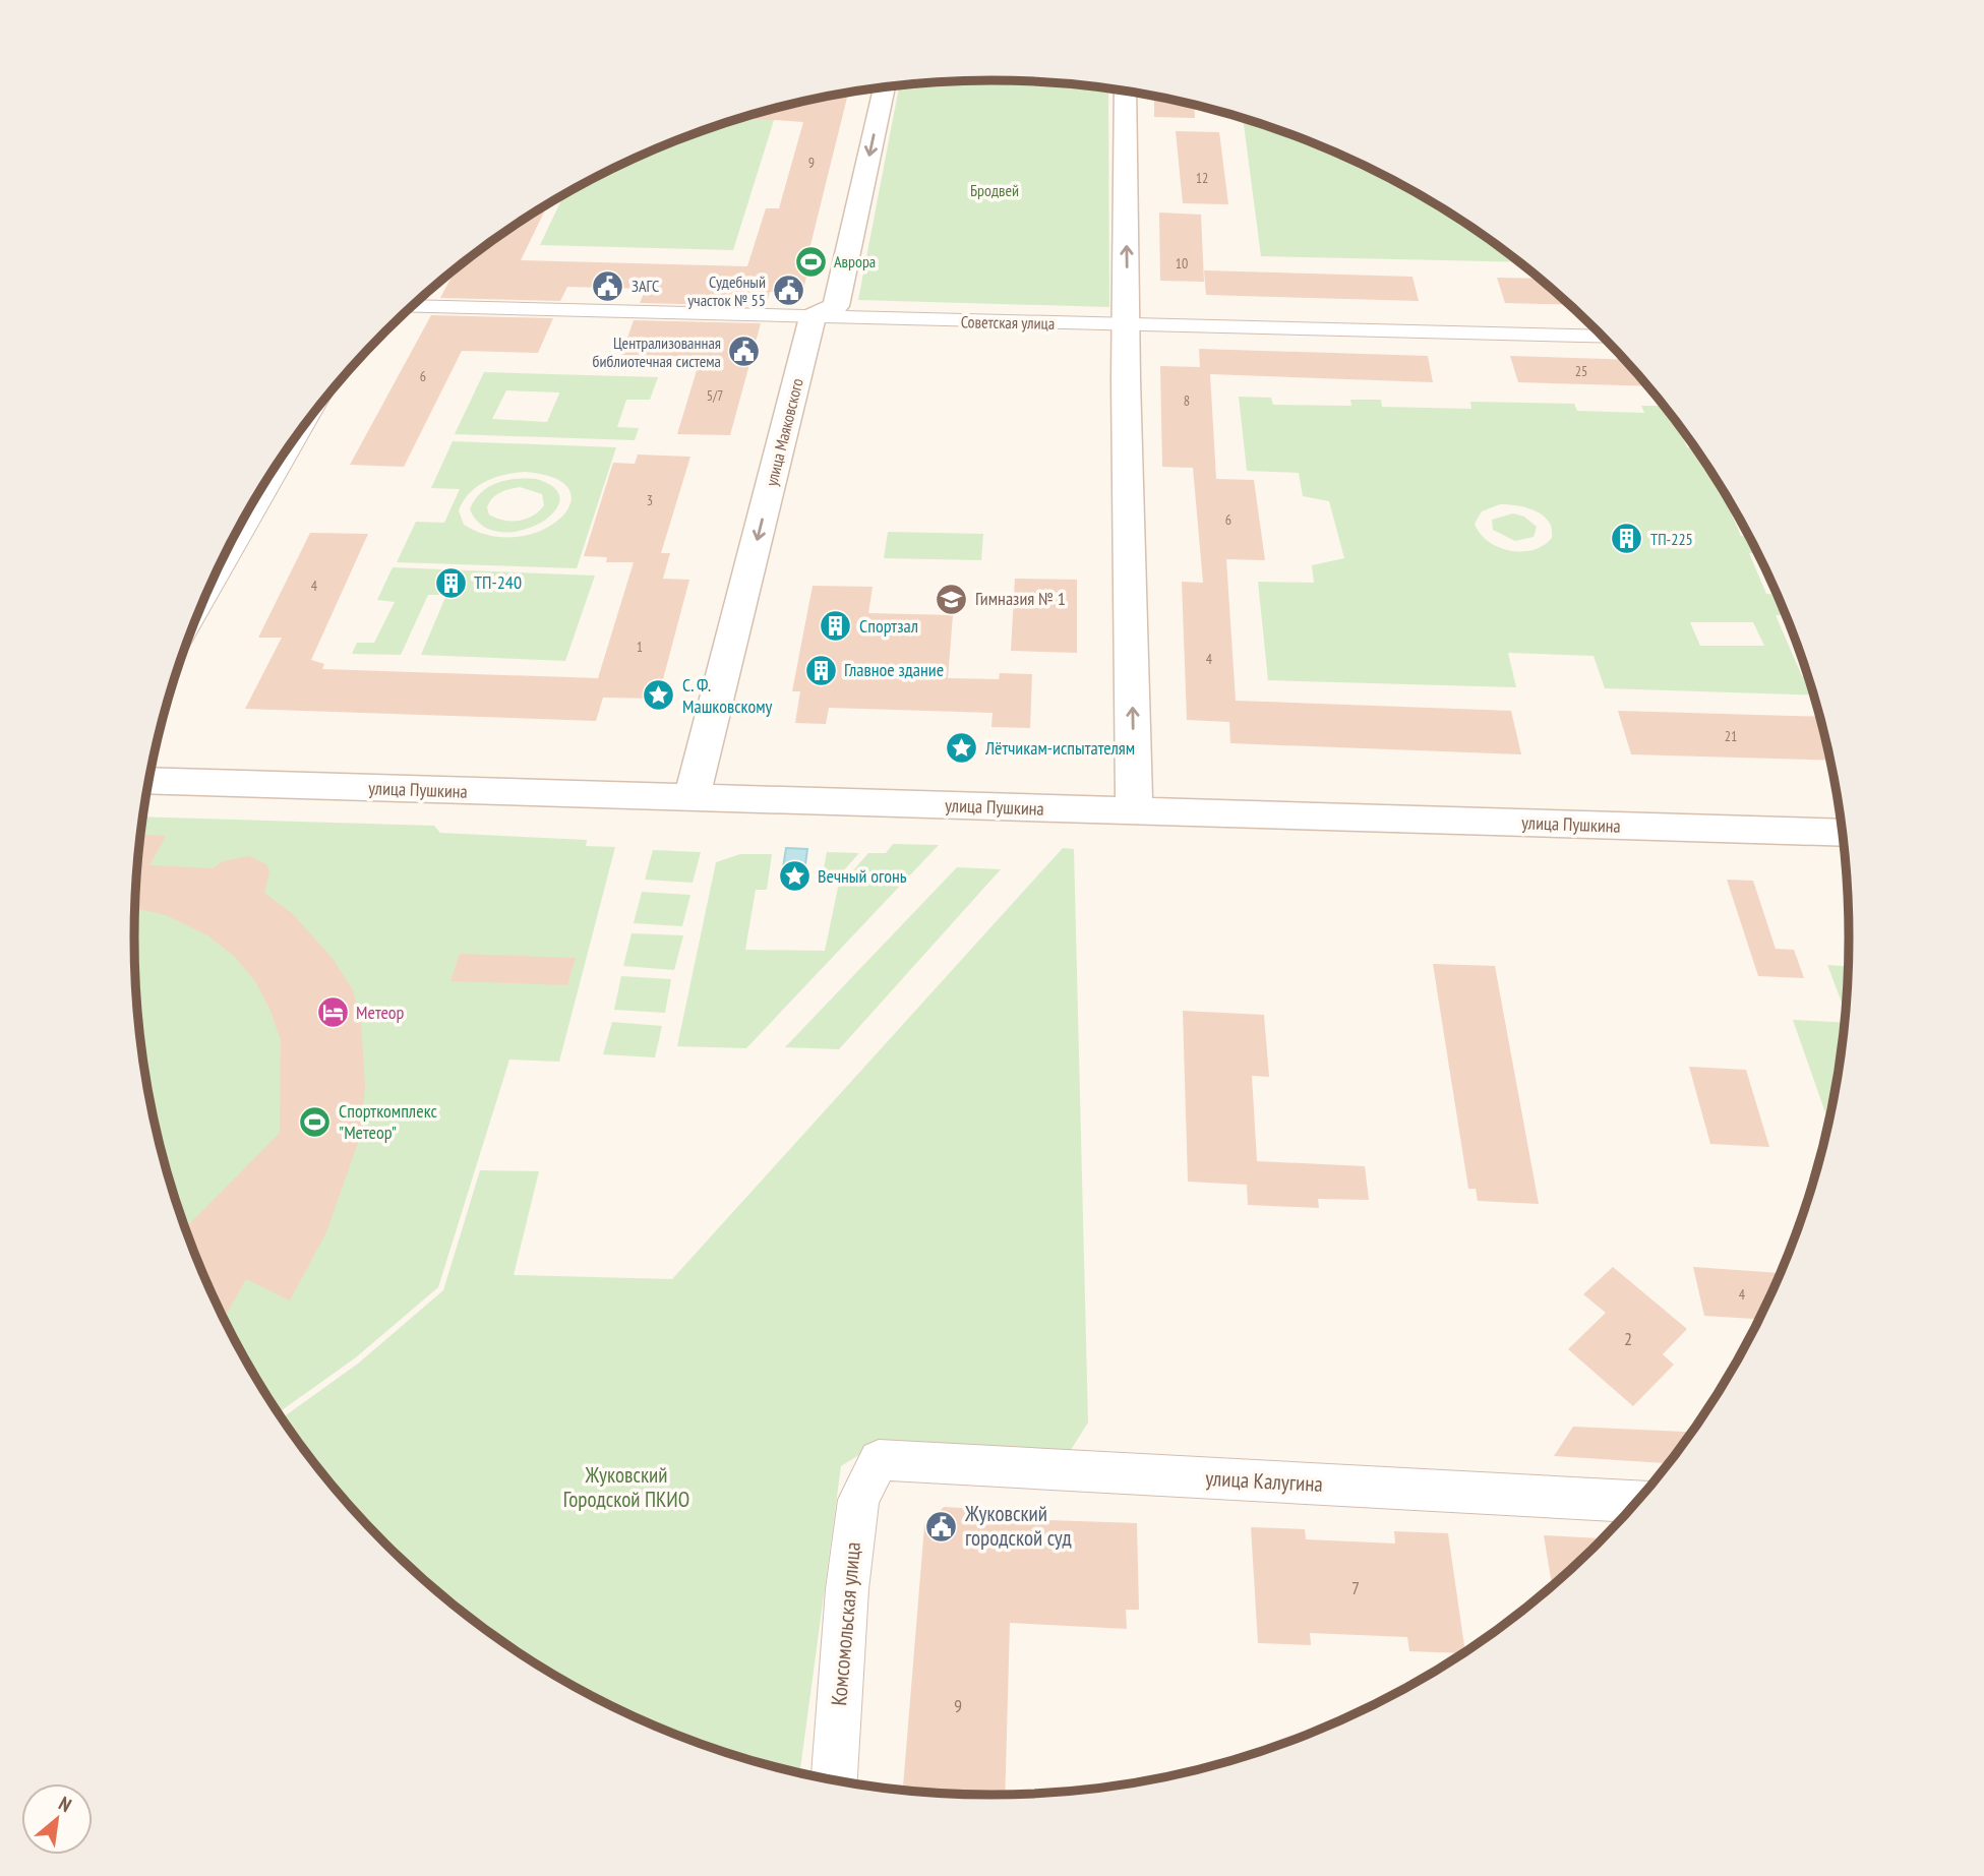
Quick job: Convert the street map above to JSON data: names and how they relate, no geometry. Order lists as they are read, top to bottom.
{
  "streets": {
    "street": [
      "Советская улица",
      "улица Маяковского",
      "улица Пушкина",
      "улица Калугина",
      "Комсомольская улица"
    ]
  },
  "crossings": [
    ["Советская улица", "улица Маяковского"],
    ["улица Маяковского", "улица Пушкина"],
    ["улица Калугина", "Комсомольская улица"]
  ],
  "one_way": ["улица Маяковского"],
  "parks": ["Бродвей", "Жуковский Городской ПКИО"],
  "places": {
    "sports": ["Аврора", "Спорткомплекс \"Метеор\""],
    "public building": [
      "ЗАГС",
      "Судебный участок № 55",
      "Централизованная библиотечная система",
      "Жуковский городской суд"
    ],
    "building": [
      "ТП-225",
      "ТП-240",
      "Спортзал",
      "Главное здание"
    ],
    "school or university": ["Гимназия № 1"],
    "place": ["С. Ф. Машковскому", "Лётчикам-испытателям", "Вечный огонь"],
    "hotel": ["Метеор"]
  },
  "house_numbers": [
    "9",
    "12",
    "10",
    "25",
    "6",
    "5/7",
    "8",
    "3",
    "6",
    "4",
    "1",
    "4",
    "21",
    "4",
    "2",
    "7",
    "9"
  ],
  "north": "top right"
}
